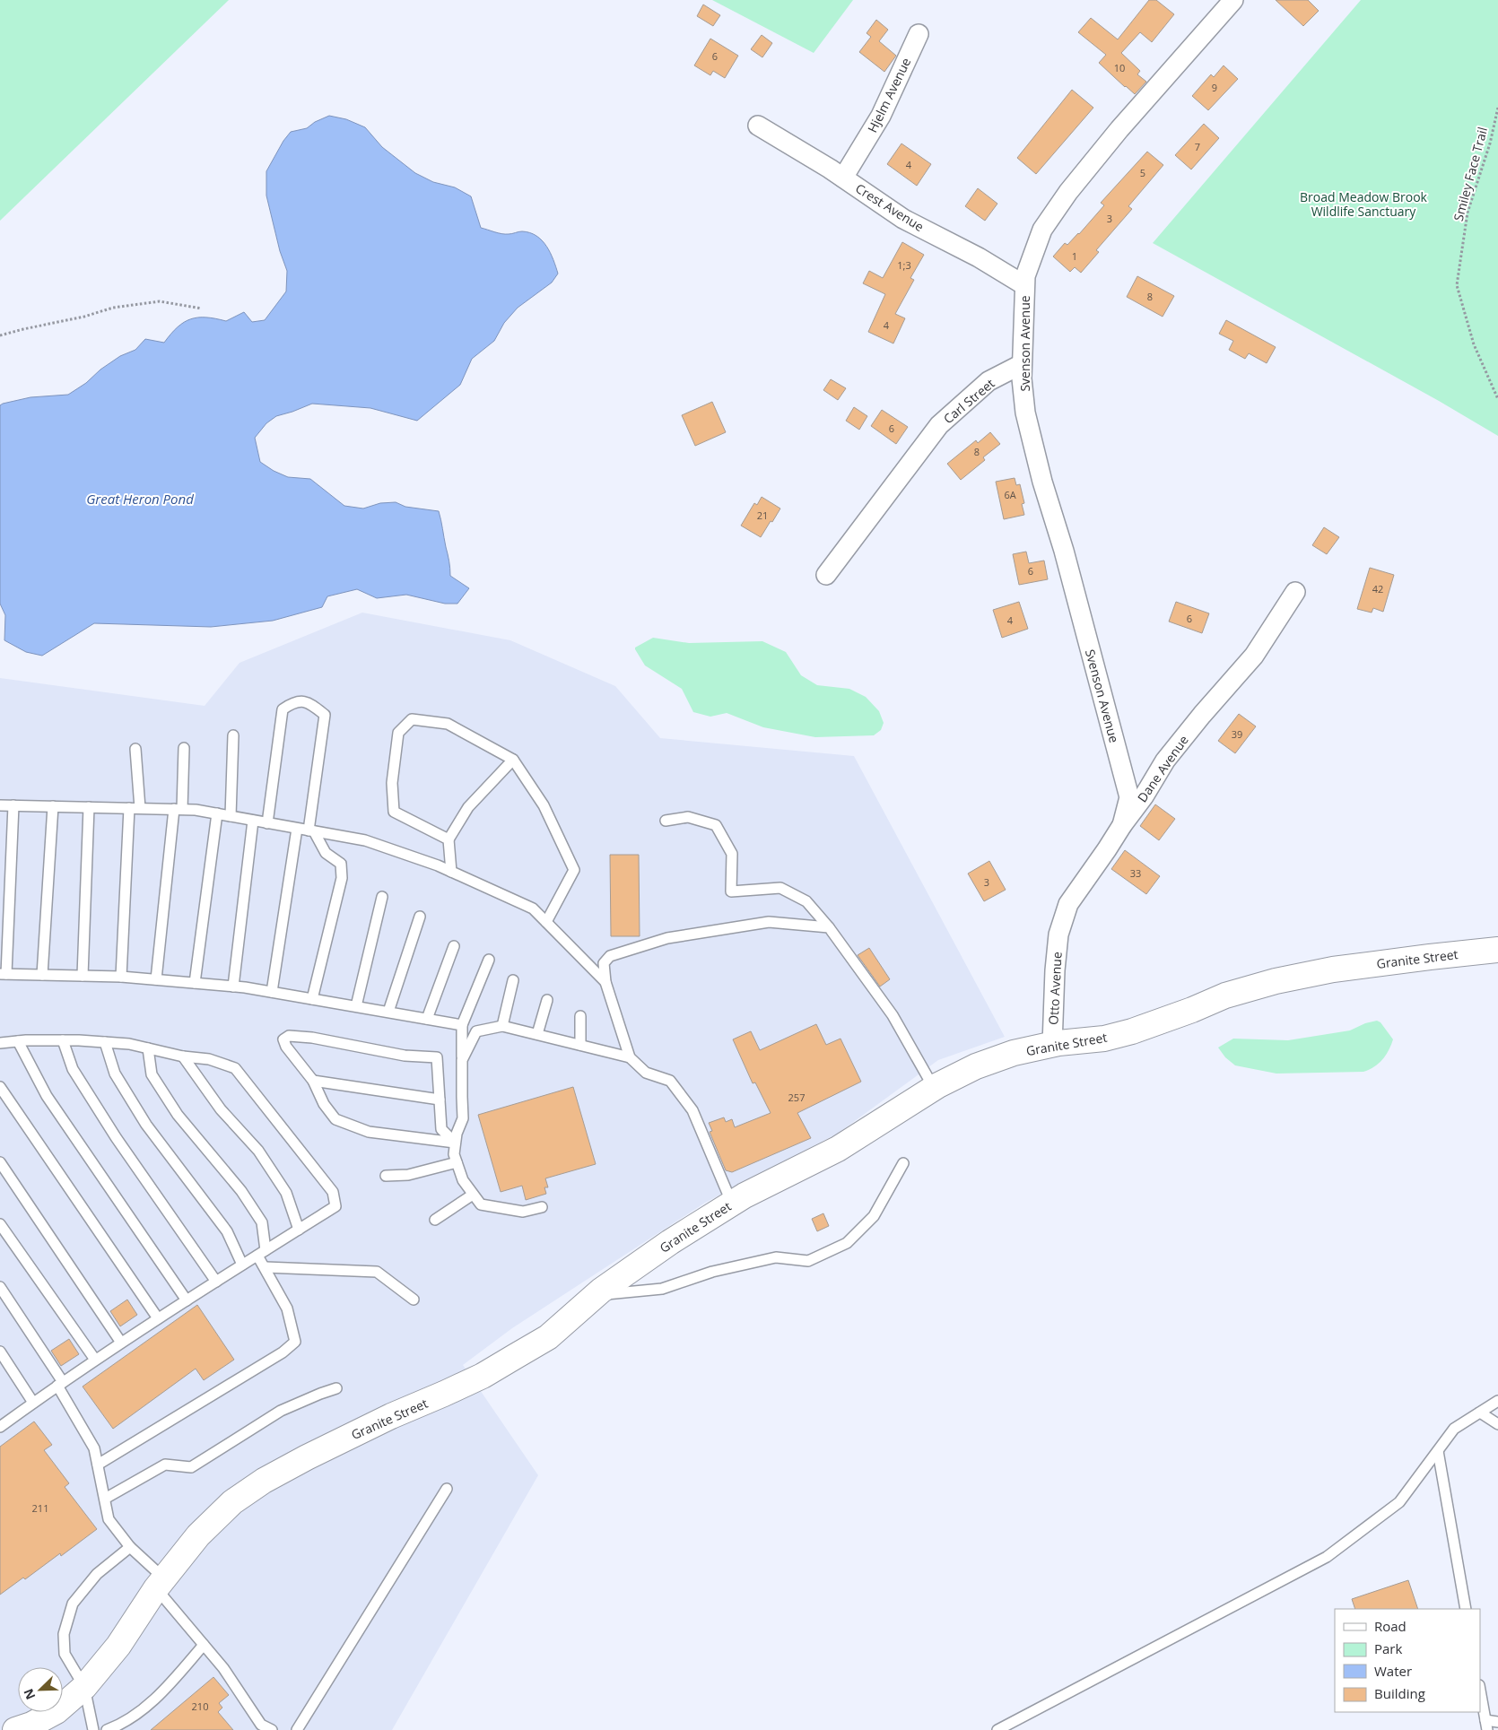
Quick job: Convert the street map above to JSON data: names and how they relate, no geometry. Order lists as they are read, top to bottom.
{
  "streets": {
    "street": [
      "Hjelm Avenue",
      "Crest Avenue",
      "Svenson Avenue",
      "Carl Street",
      "Dane Avenue",
      "Granite Street",
      "Otto Avenue"
    ],
    "path": ["Smiley Face Trail"]
  },
  "crossings": [
    ["Hjelm Avenue", "Crest Avenue"],
    ["Crest Avenue", "Svenson Avenue"],
    ["Svenson Avenue", "Carl Street"],
    ["Svenson Avenue", "Dane Avenue"],
    ["Dane Avenue", "Otto Avenue"],
    ["Granite Street", "Otto Avenue"]
  ],
  "water": ["Great Heron Pond"],
  "parks": ["Broad Meadow Brook Wildlife Sanctuary"],
  "house_numbers": [
    "6",
    "10",
    "9",
    "7",
    "4",
    "5",
    "3",
    "1",
    "1;3",
    "8",
    "4",
    "6",
    "8",
    "6A",
    "21",
    "6",
    "42",
    "6",
    "4",
    "39",
    "33",
    "3",
    "257",
    "211",
    "210"
  ],
  "legend": [
    "Road",
    "Park",
    "Water",
    "Building"
  ],
  "north": "bottom left"
}
